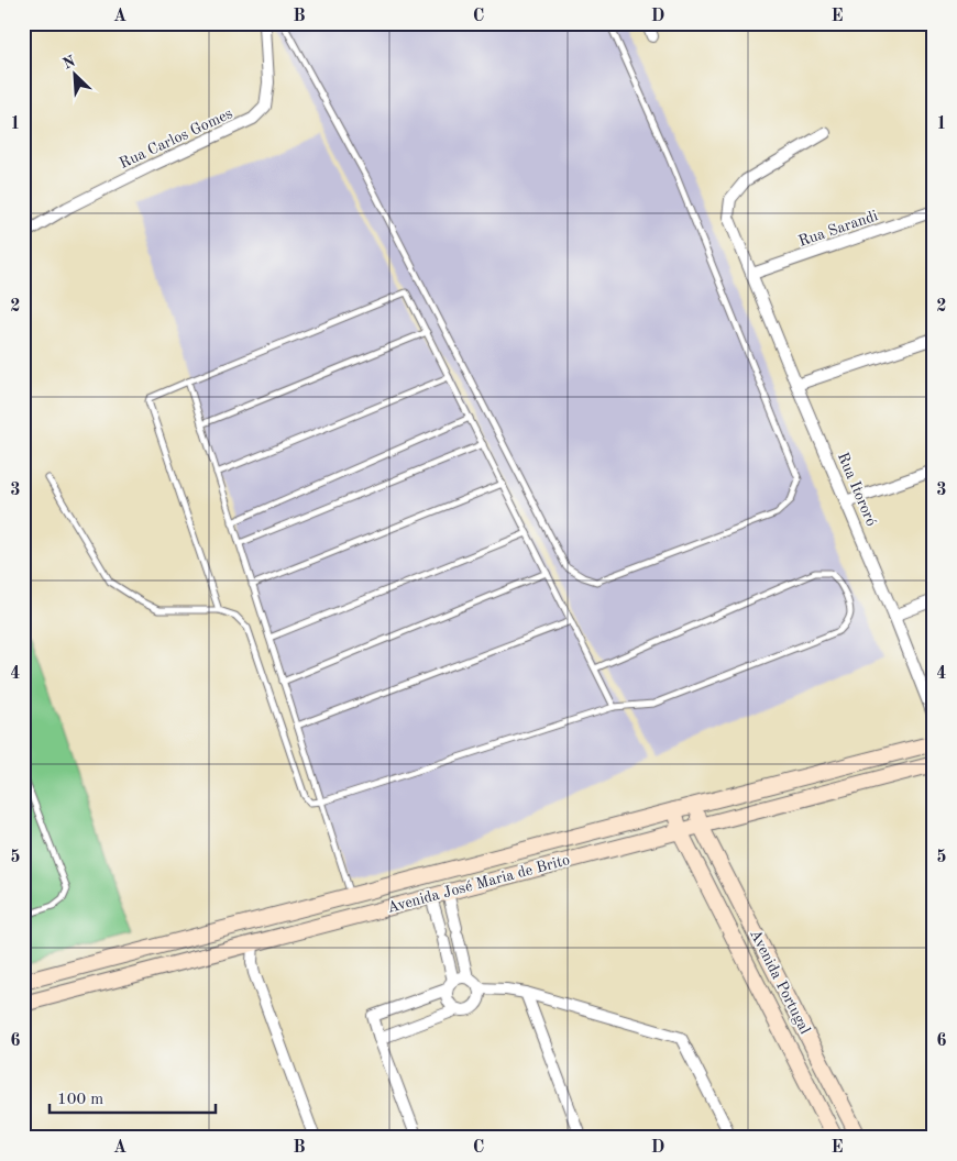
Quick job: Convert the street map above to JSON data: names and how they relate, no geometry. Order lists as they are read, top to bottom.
{
  "streets": {
    "main road": ["Avenida José Maria de Brito", "Avenida Portugal"],
    "street": ["Rua Carlos Gomes", "Rua Sarandi", "Rua Itororó"]
  },
  "crossings": [
    ["Rua Sarandi", "Rua Itororó"],
    ["Avenida José Maria de Brito", "Avenida Portugal"]
  ],
  "scale_bar": "100 m",
  "north": "top left",
  "grid": {
    "columns": [
      "A",
      "B",
      "C",
      "D",
      "E"
    ],
    "rows": [
      "1",
      "2",
      "3",
      "4",
      "5",
      "6"
    ]
  }
}
